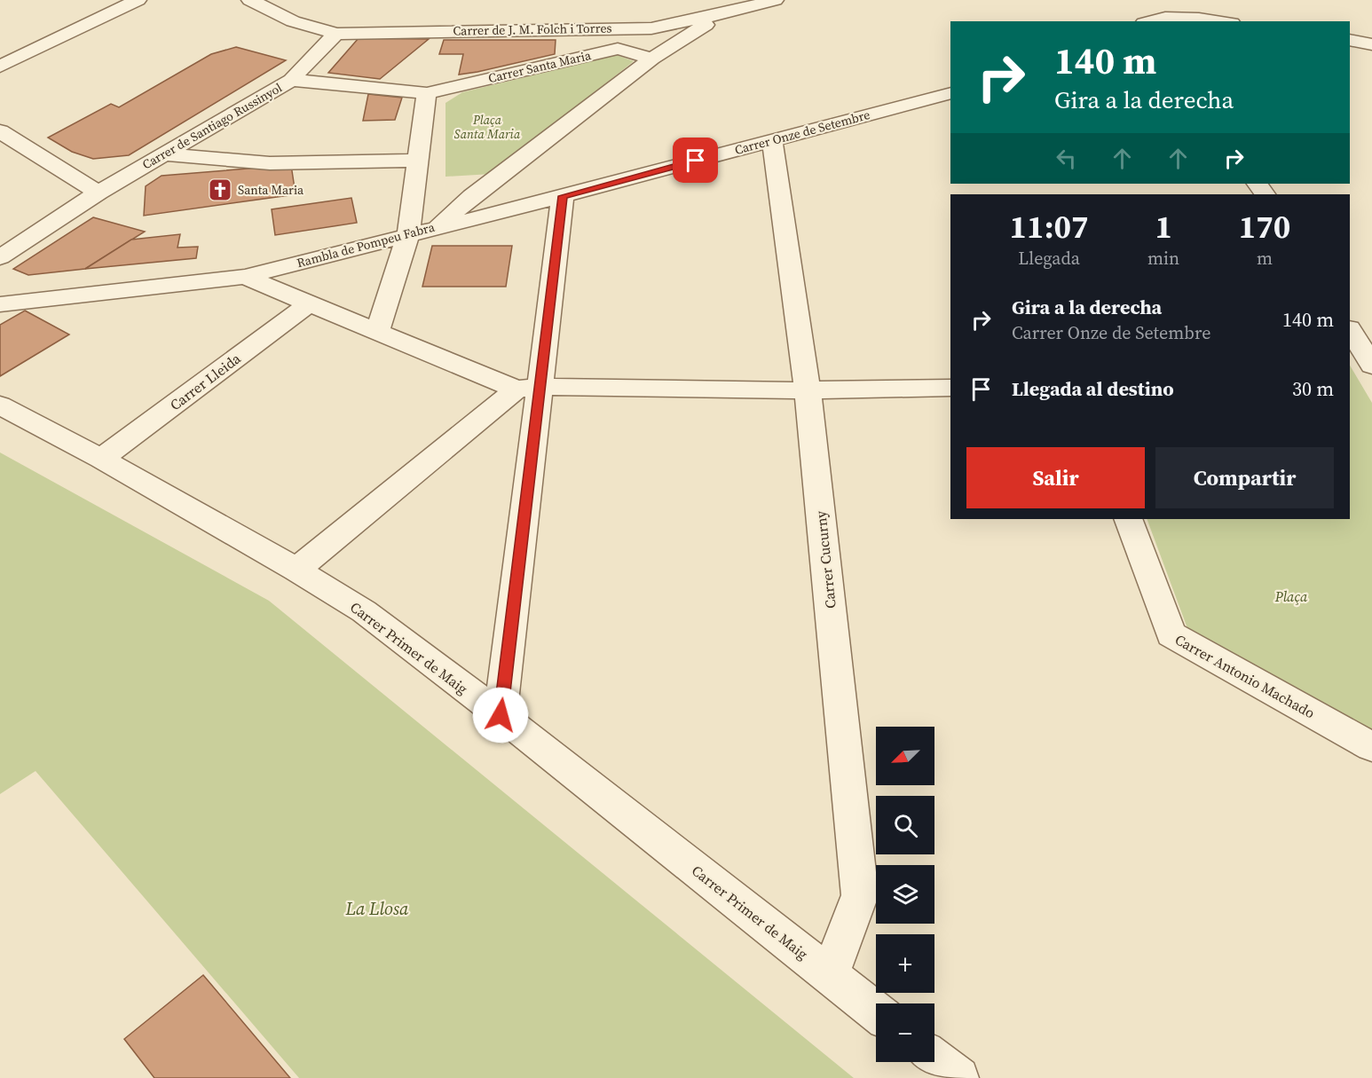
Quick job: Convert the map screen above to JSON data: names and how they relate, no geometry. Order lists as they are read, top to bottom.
{
  "streets": {
    "street": [
      "Carrer de J. M. Folch i Torres",
      "Carrer Santa Maria",
      "Carrer de Santiago Russinyol",
      "Carrer Onze de Setembre",
      "Rambla de Pompeu Fabra",
      "Carrer Lleida",
      "Carrer Cucurny",
      "Carrer Primer de Maig",
      "Carrer Antonio Machado"
    ]
  },
  "crossings": [
    ["Carrer de J. M. Folch i Torres", "Carrer de Santiago Russinyol"],
    ["Carrer de J. M. Folch i Torres", "Rambla de Pompeu Fabra"],
    ["Carrer Santa Maria", "Carrer de Santiago Russinyol"],
    ["Carrer Santa Maria", "Rambla de Pompeu Fabra"],
    ["Carrer Onze de Setembre", "Rambla de Pompeu Fabra"],
    ["Carrer Onze de Setembre", "Carrer Cucurny"],
    ["Carrer Lleida", "Carrer Primer de Maig"],
    ["Carrer Cucurny", "Carrer Primer de Maig"]
  ],
  "parks": ["Plaça Santa Maria", "Plaça", "La Llosa"],
  "places": {
    "church": ["Santa Maria"]
  },
  "north": "bottom left",
  "page": {
    "turn": ["140 m", "Gira a la derecha"],
    "eta": [
      "11:07",
      "Llegada",
      "1",
      "min",
      "170",
      "m"
    ],
    "list": [
      {
        "name": "Gira a la derecha",
        "note": "Carrer Onze de Setembre",
        "value": "140 m"
      },
      {
        "name": "Llegada al destino",
        "value": "30 m"
      }
    ],
    "buttons": ["Salir", "Compartir"],
    "map_buttons": ["+", "−"]
  }
}
